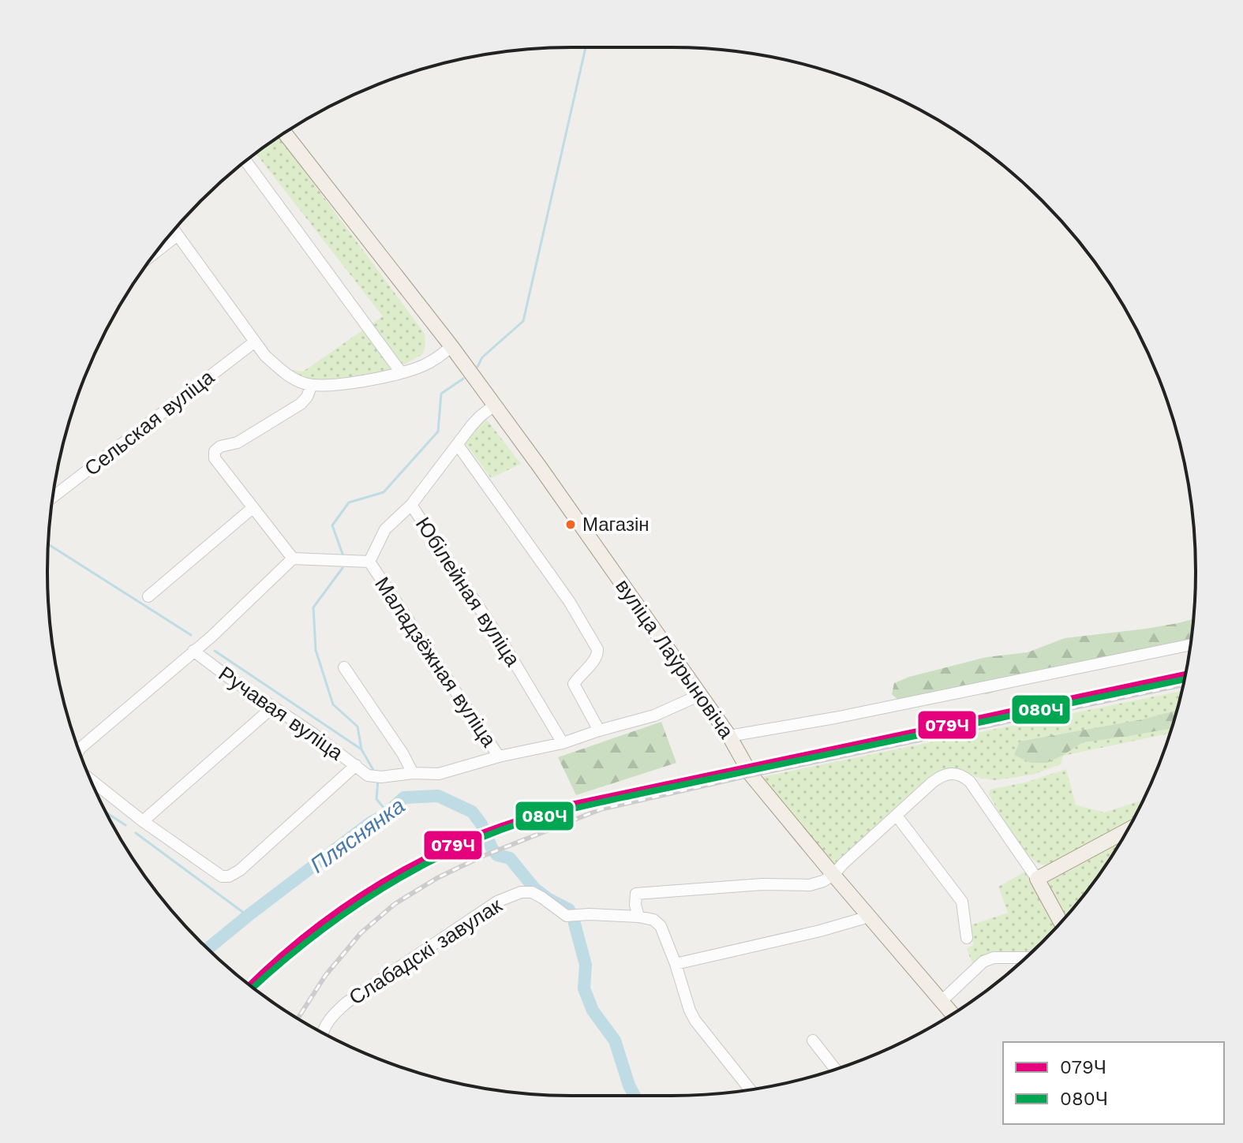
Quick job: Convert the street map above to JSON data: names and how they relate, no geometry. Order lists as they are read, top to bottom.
{
  "streets": {
    "main road": ["вуліца Лаўрыновіча"],
    "street": [
      "Сельская вуліца",
      "Юбілейная вуліца",
      "Маладзёжная вуліца",
      "Ручавая вуліца",
      "Слабадскі завулак"
    ]
  },
  "crossings": [
    ["Юбілейная вуліца", "вуліца Лаўрыновіча"],
    ["Маладзёжная вуліца", "Ручавая вуліца"]
  ],
  "water": ["Пляснянка"],
  "places": ["Магазін"],
  "lines": ["transit line 079Ч", "transit line 080Ч"],
  "legend": ["079Ч", "080Ч"]
}
